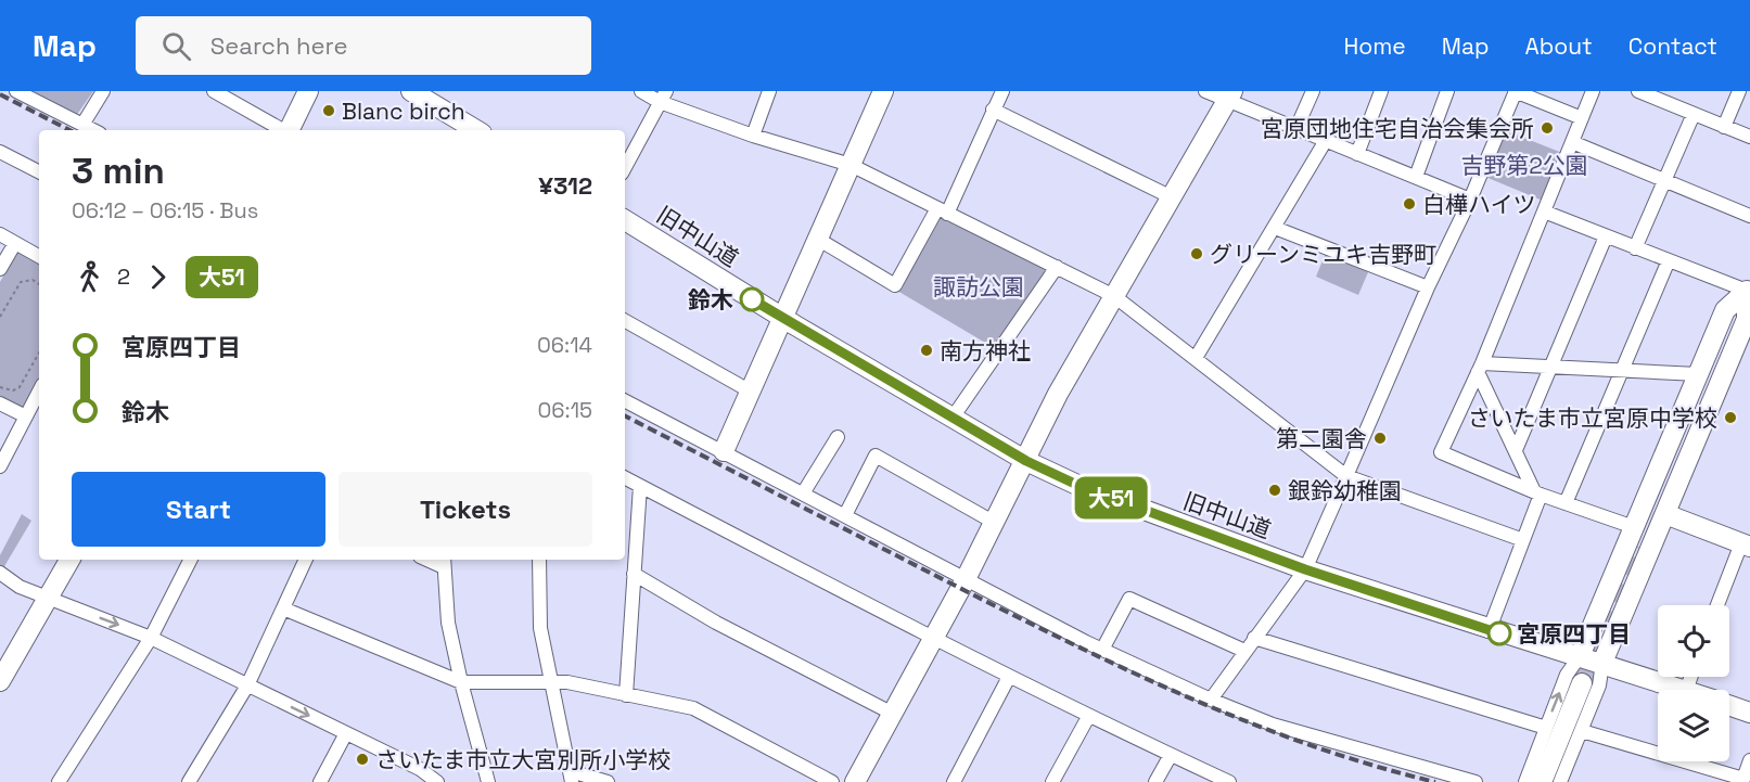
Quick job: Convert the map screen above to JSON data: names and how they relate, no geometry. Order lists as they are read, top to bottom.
{
  "streets": {
    "street": ["旧中山道"]
  },
  "parks": ["吉野第2公園", "諏訪公園"],
  "places": [
    "Blanc birch",
    "宮原団地住宅自治会集会所",
    "白樺ハイツ",
    "グリーンミユキ吉野町",
    "鈴木",
    "南方神社",
    "さいたま市立宮原中学校",
    "第二園舎",
    "銀鈴幼稚園",
    "宮原四丁目",
    "さいたま市立大宮別所小学校"
  ],
  "lines": ["bus line 大51"],
  "page": {
    "header": "Map",
    "search": "Search here",
    "nav": [
      "Home",
      "Map",
      "About",
      "Contact"
    ],
    "on_map": "大51",
    "heading": ["3 min", "06:12 – 06:15 · Bus", "¥312"],
    "legs": ["2", "大51"],
    "list": [
      {
        "name": "宮原四丁目",
        "value": "06:14"
      },
      {
        "name": "鈴木",
        "value": "06:15"
      }
    ],
    "buttons": ["Start", "Tickets"]
  }
}
